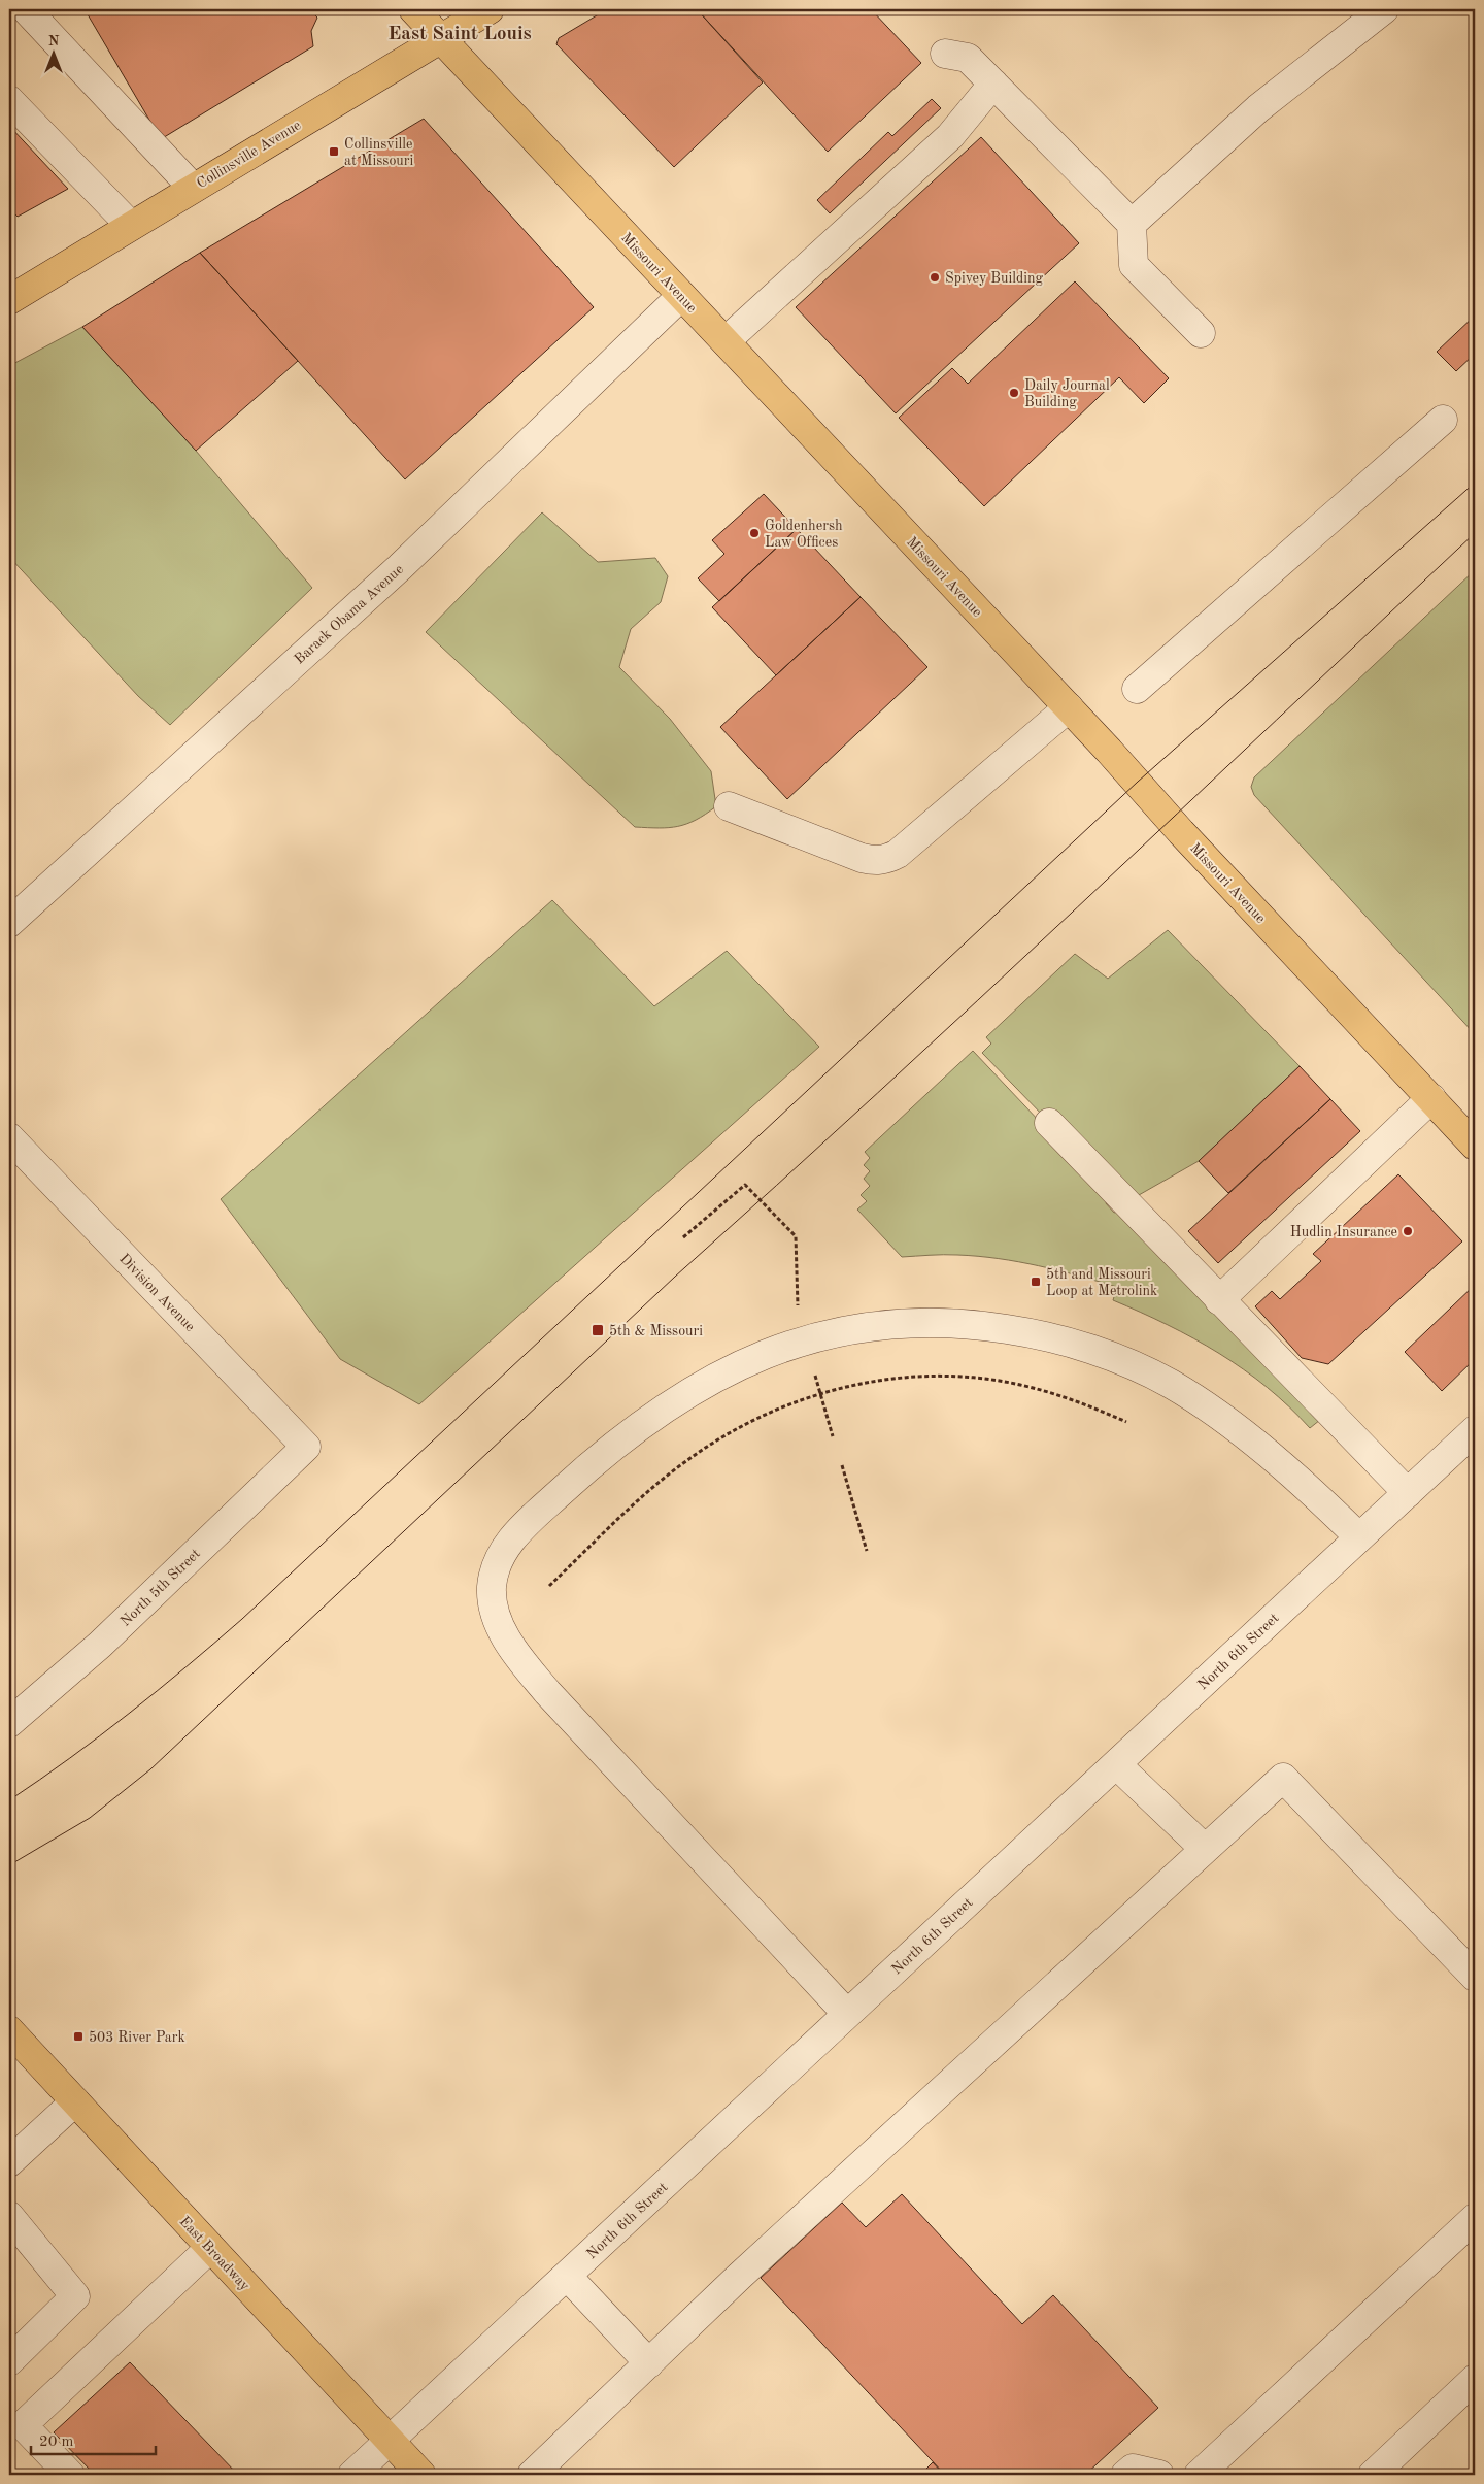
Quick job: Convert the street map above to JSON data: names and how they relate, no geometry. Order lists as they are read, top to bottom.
{
  "streets": {
    "main road": ["Collinsville Avenue", "Missouri Avenue", "East Broadway"],
    "street": [
      "Barack Obama Avenue",
      "Division Avenue",
      "North 5th Street",
      "North 6th Street"
    ]
  },
  "crossings": [
    ["Collinsville Avenue", "Missouri Avenue"],
    ["Missouri Avenue", "Barack Obama Avenue"],
    ["Division Avenue", "North 5th Street"],
    ["North 6th Street", "East Broadway"]
  ],
  "districts": ["East Saint Louis"],
  "places": {
    "transit": [
      "Collinsville at Missouri",
      "5th and Missouri Loop at Metrolink",
      "5th & Missouri",
      "503 River Park"
    ],
    "other": [
      "Spivey Building",
      "Daily Journal Building",
      "Goldenhersh Law Offices",
      "Hudlin Insurance"
    ]
  },
  "scale_bar": "20 m",
  "north": "top"
}
